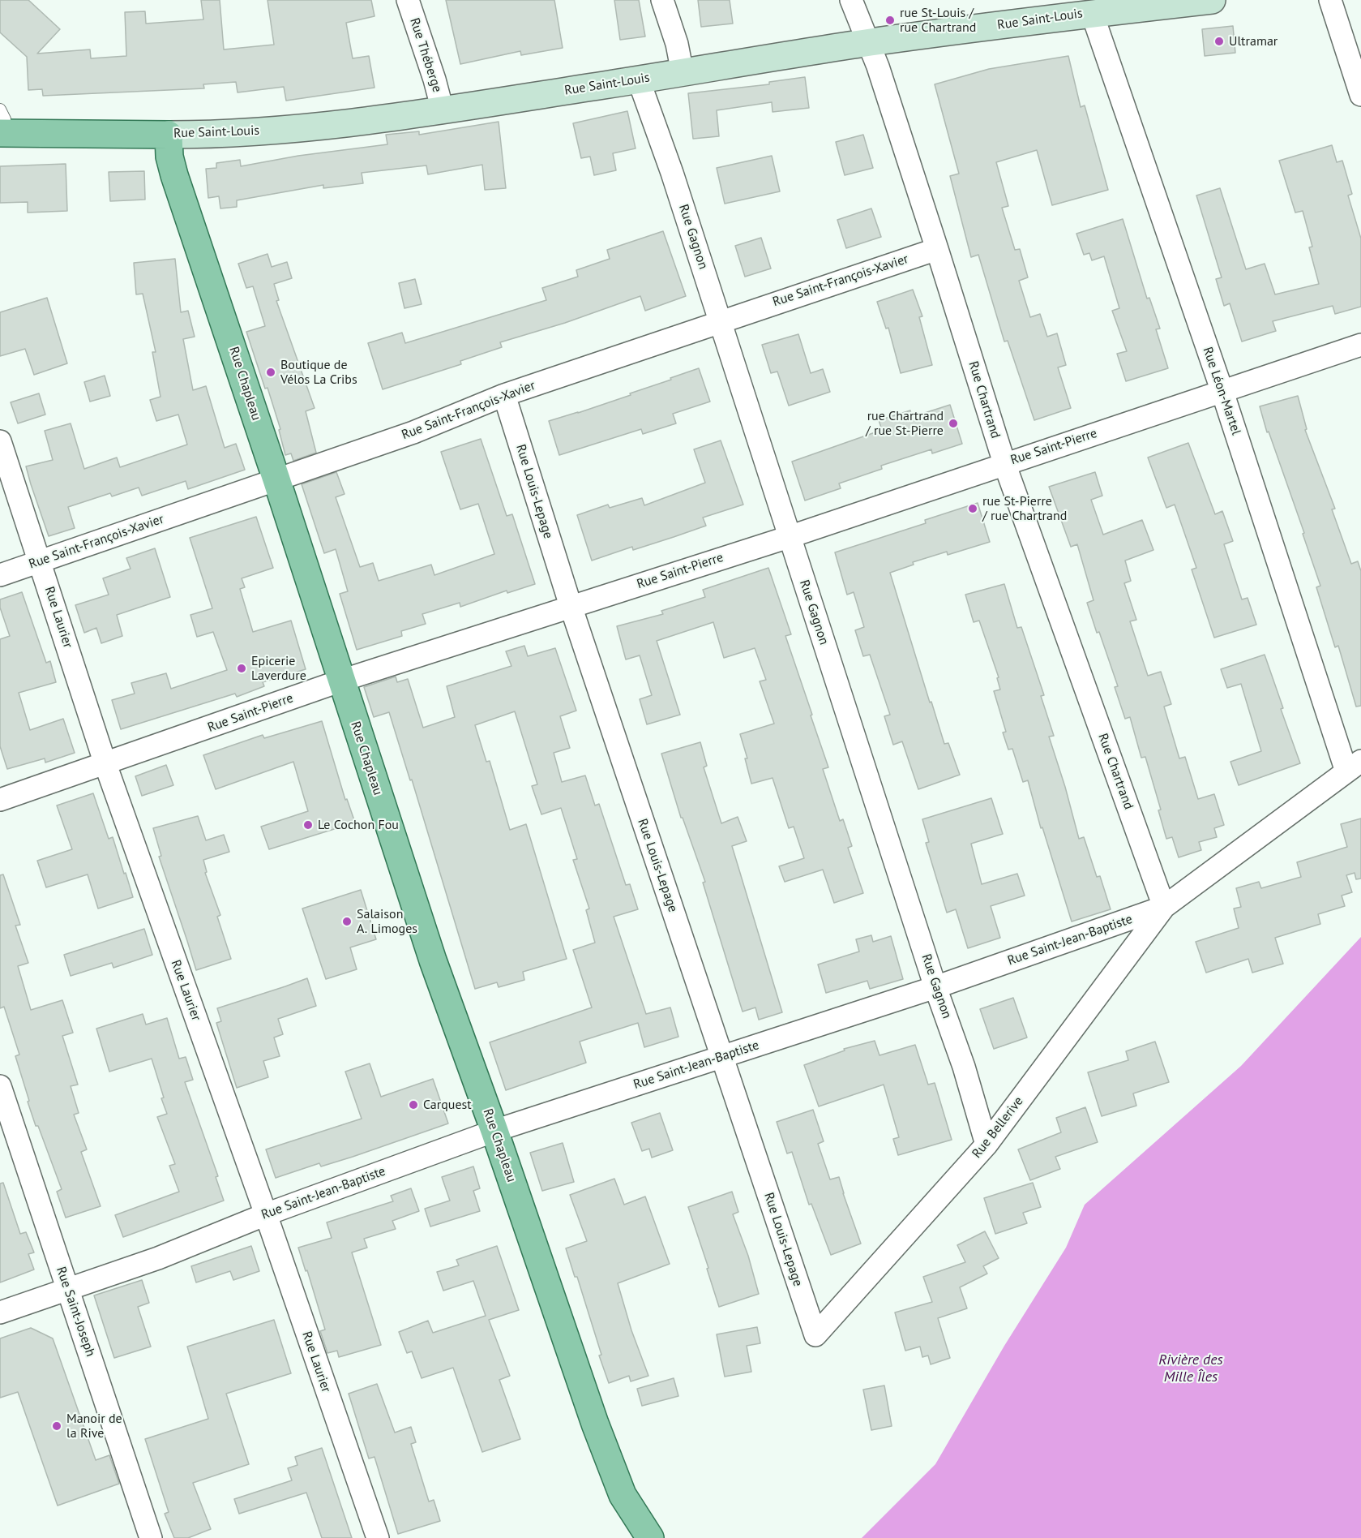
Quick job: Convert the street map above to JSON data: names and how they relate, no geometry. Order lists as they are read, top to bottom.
{
  "streets": {
    "main road": ["Rue Saint-Louis", "Rue Chapleau"],
    "street": [
      "Rue Théberge",
      "Rue Gagnon",
      "Rue Saint-François-Xavier",
      "Rue Léon-Martel",
      "Rue Chartrand",
      "Rue Saint-Pierre",
      "Rue Louis-Lepage",
      "Rue Laurier",
      "Rue Saint-Jean-Baptiste",
      "Rue Bellerive",
      "Rue Saint-Joseph"
    ]
  },
  "crossings": [
    ["Rue Saint-Louis", "Rue Théberge"],
    ["Rue Saint-Louis", "Rue Gagnon"],
    ["Rue Saint-Louis", "Rue Chapleau"],
    ["Rue Saint-Louis", "Rue Léon-Martel"],
    ["Rue Saint-Louis", "Rue Chartrand"],
    ["Rue Gagnon", "Rue Saint-François-Xavier"],
    ["Rue Gagnon", "Rue Saint-Pierre"],
    ["Rue Gagnon", "Rue Saint-Jean-Baptiste"],
    ["Rue Gagnon", "Rue Bellerive"],
    ["Rue Saint-François-Xavier", "Rue Chapleau"],
    ["Rue Saint-François-Xavier", "Rue Chartrand"],
    ["Rue Saint-François-Xavier", "Rue Louis-Lepage"],
    ["Rue Saint-François-Xavier", "Rue Laurier"],
    ["Rue Chapleau", "Rue Saint-Pierre"],
    ["Rue Chapleau", "Rue Saint-Jean-Baptiste"],
    ["Rue Léon-Martel", "Rue Saint-Pierre"],
    ["Rue Léon-Martel", "Rue Saint-Jean-Baptiste"],
    ["Rue Chartrand", "Rue Saint-Pierre"],
    ["Rue Chartrand", "Rue Saint-Jean-Baptiste"],
    ["Rue Chartrand", "Rue Bellerive"],
    ["Rue Saint-Pierre", "Rue Louis-Lepage"],
    ["Rue Saint-Pierre", "Rue Laurier"],
    ["Rue Louis-Lepage", "Rue Saint-Jean-Baptiste"],
    ["Rue Louis-Lepage", "Rue Bellerive"],
    ["Rue Laurier", "Rue Saint-Jean-Baptiste"],
    ["Rue Saint-Jean-Baptiste", "Rue Bellerive"],
    ["Rue Saint-Jean-Baptiste", "Rue Saint-Joseph"]
  ],
  "water": ["Rivière des Mille Îles"],
  "places": [
    "rue St-Louis / rue Chartrand",
    "Ultramar",
    "Boutique de Vélos La Cribs",
    "rue Chartrand / rue St-Pierre",
    "rue St-Pierre / rue Chartrand",
    "Epicerie Laverdure",
    "Le Cochon Fou",
    "Salaison A. Limoges",
    "Carquest",
    "Manoir de la Rive"
  ]
}
